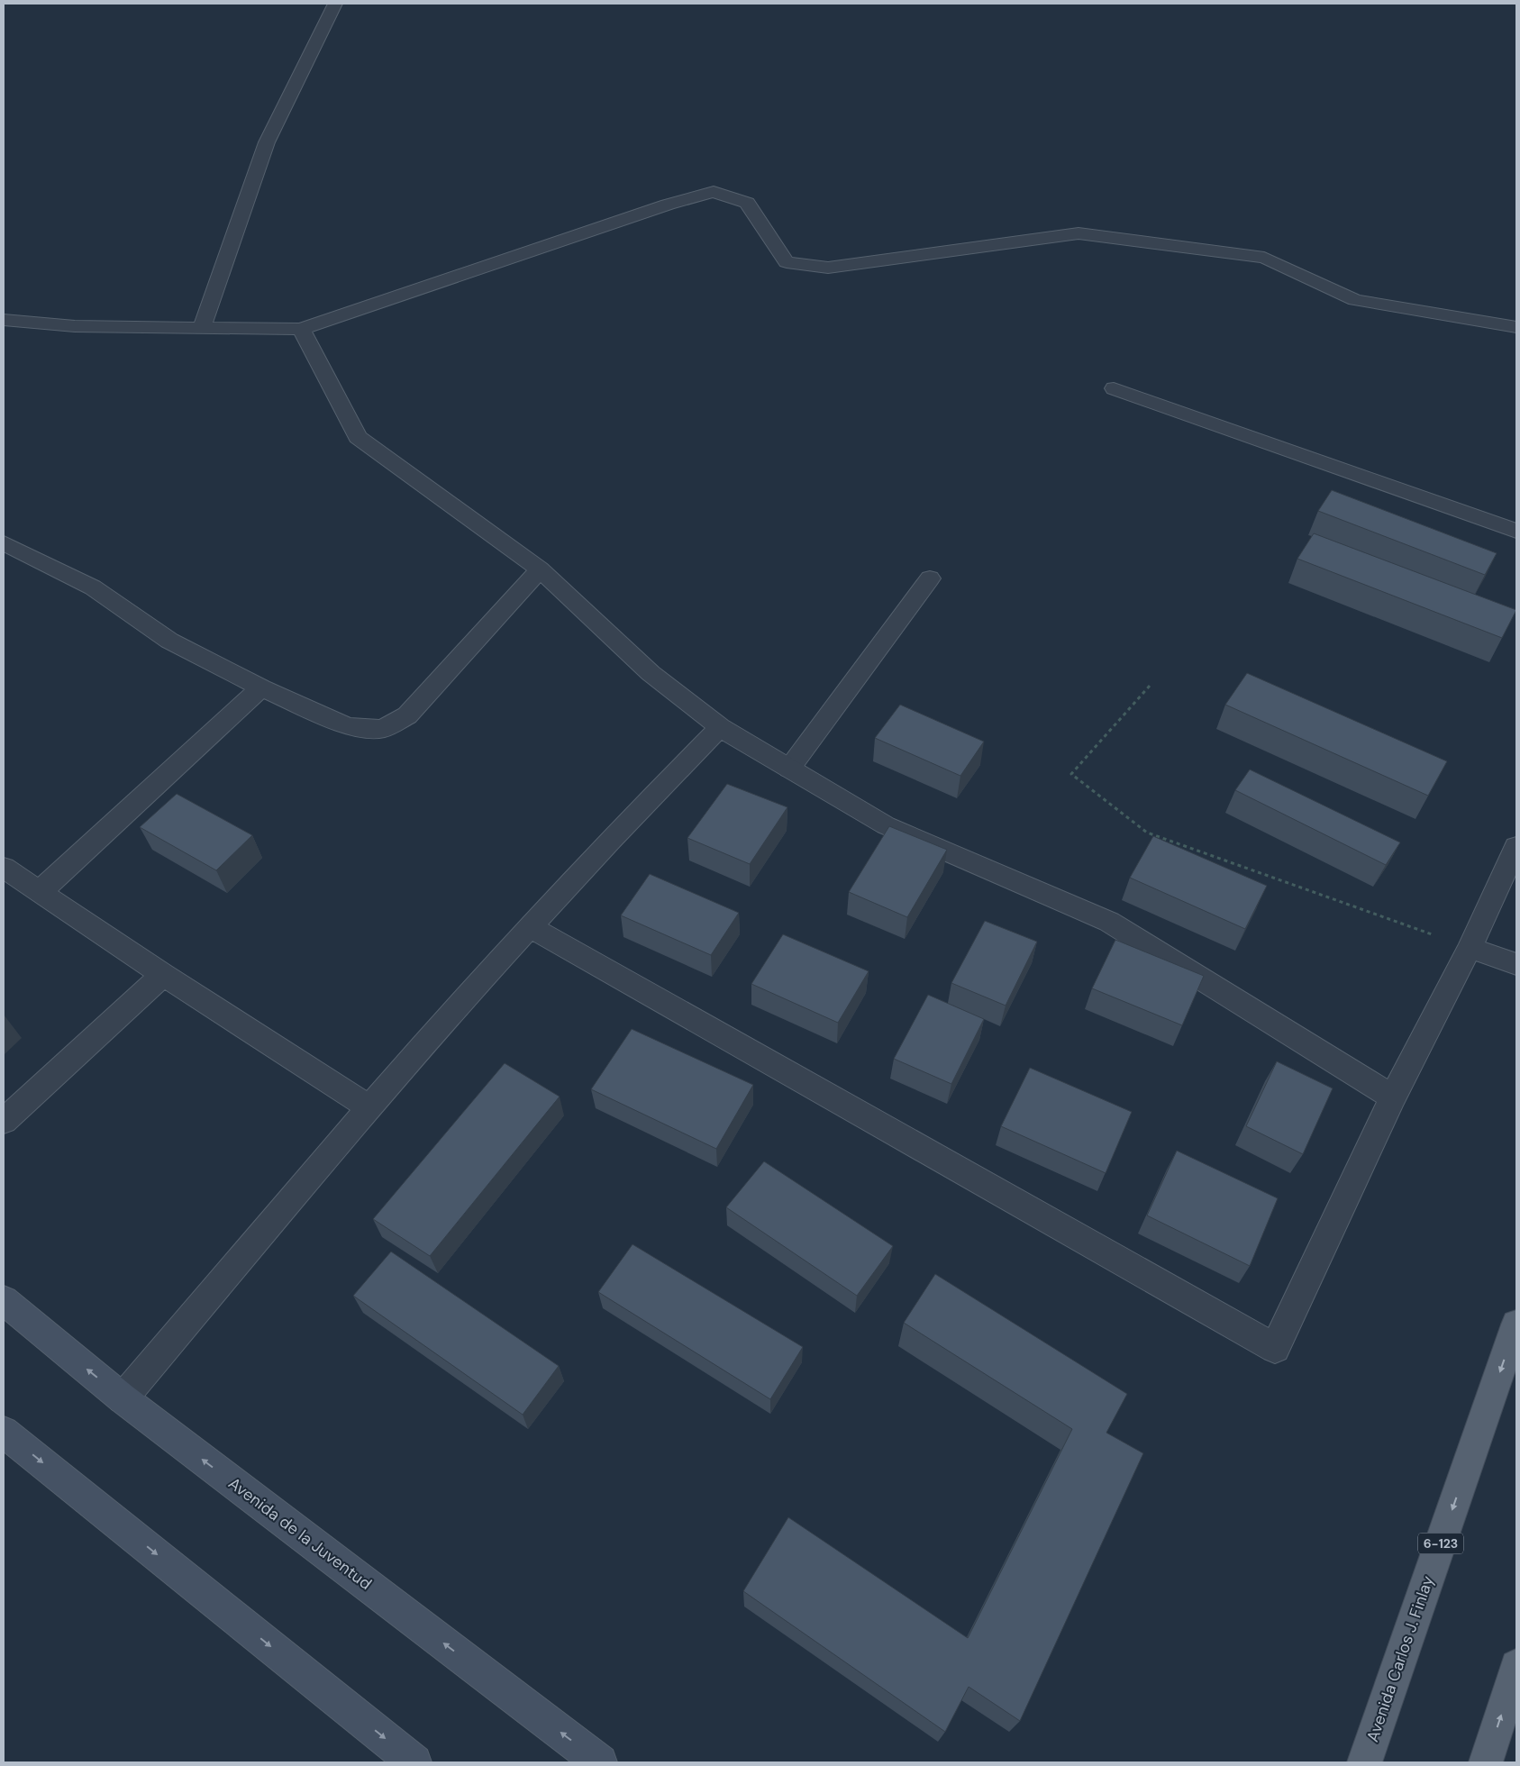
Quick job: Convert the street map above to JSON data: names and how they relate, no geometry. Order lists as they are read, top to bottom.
{
  "streets": {
    "main road": ["Avenida de la Juventud", "6-123", "Avenida Carlos J. Finlay"]
  },
  "one_way": ["Avenida Carlos J. Finlay"]
}
